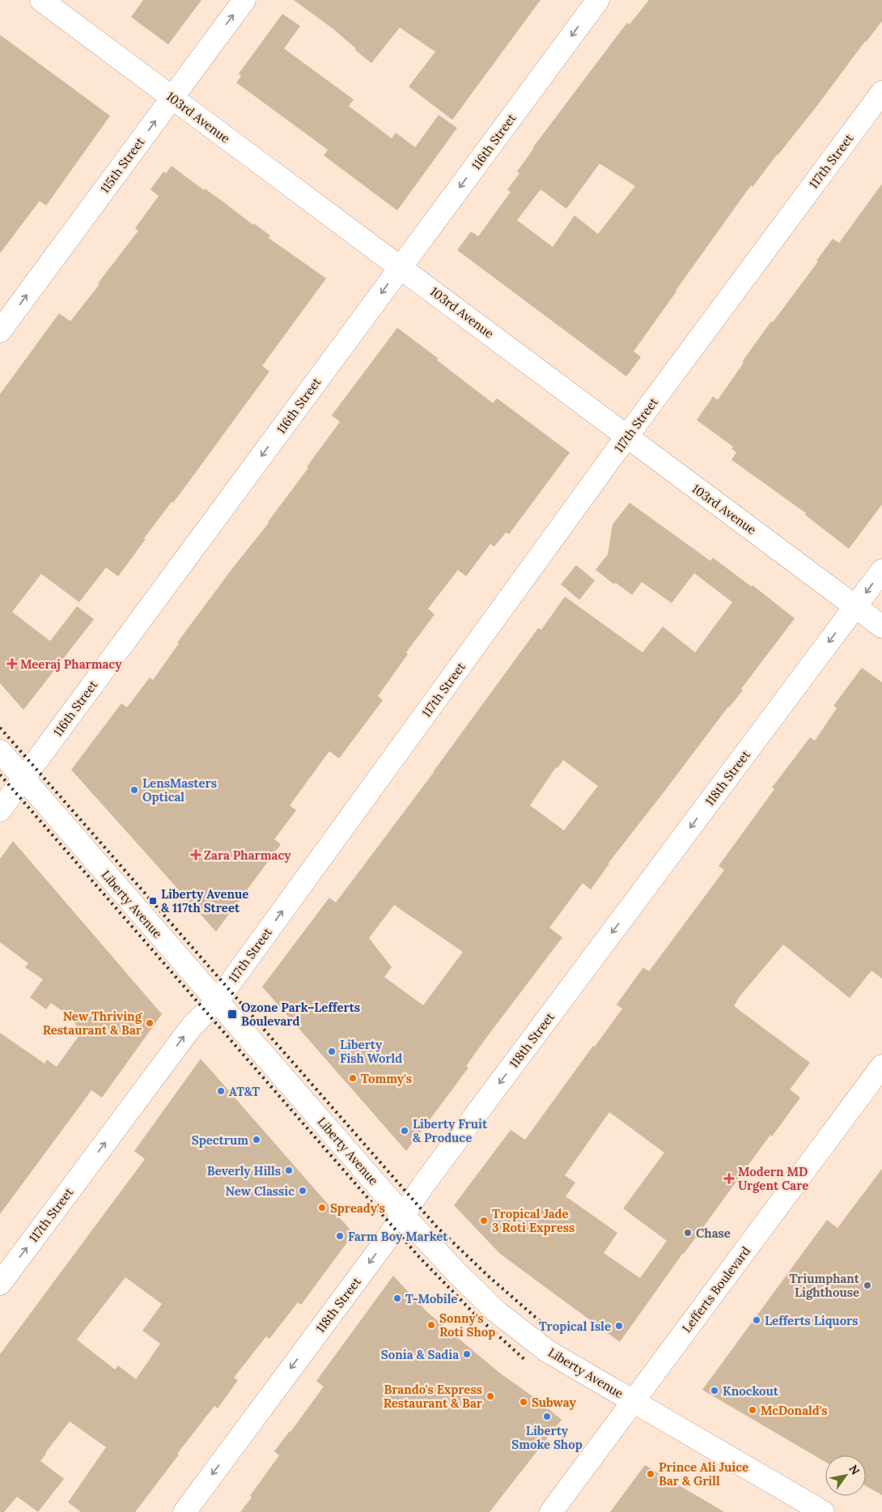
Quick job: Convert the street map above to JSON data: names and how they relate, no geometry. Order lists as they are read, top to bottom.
{
  "streets": {
    "street": [
      "103rd Avenue",
      "116th Street",
      "117th Street",
      "115th Street",
      "118th Street",
      "Liberty Avenue",
      "Lefferts Boulevard"
    ]
  },
  "crossings": [
    ["103rd Avenue", "116th Street"],
    ["103rd Avenue", "117th Street"],
    ["103rd Avenue", "115th Street"],
    ["103rd Avenue", "118th Street"],
    ["116th Street", "Liberty Avenue"],
    ["117th Street", "Liberty Avenue"],
    ["118th Street", "Liberty Avenue"],
    ["Liberty Avenue", "Lefferts Boulevard"]
  ],
  "one_way": [
    "116th Street",
    "117th Street",
    "115th Street",
    "118th Street"
  ],
  "places": {
    "health": ["Meeraj Pharmacy", "Zara Pharmacy", "Modern MD Urgent Care"],
    "other": [
      "LensMasters Optical",
      "New Thriving Restaurant & Bar",
      "Liberty Fish World",
      "Tommy's",
      "AT&T",
      "Liberty Fruit & Produce",
      "Spectrum",
      "Beverly Hills",
      "New Classic",
      "Spready's",
      "Tropical Jade 3 Roti Express",
      "Chase",
      "Farm Boy Market",
      "Triumphant Lighthouse",
      "T-Mobile",
      "Lefferts Liquors",
      "Sonny's Roti Shop",
      "Tropical Isle",
      "Sonia & Sadia",
      "Knockout",
      "Brando's Express Restaurant & Bar",
      "Subway",
      "McDonald's",
      "Liberty Smoke Shop",
      "Prince Ali Juice Bar & Grill"
    ],
    "transit": ["Liberty Avenue & 117th Street", "Ozone Park–Lefferts Boulevard"]
  },
  "north": "top right"
}
